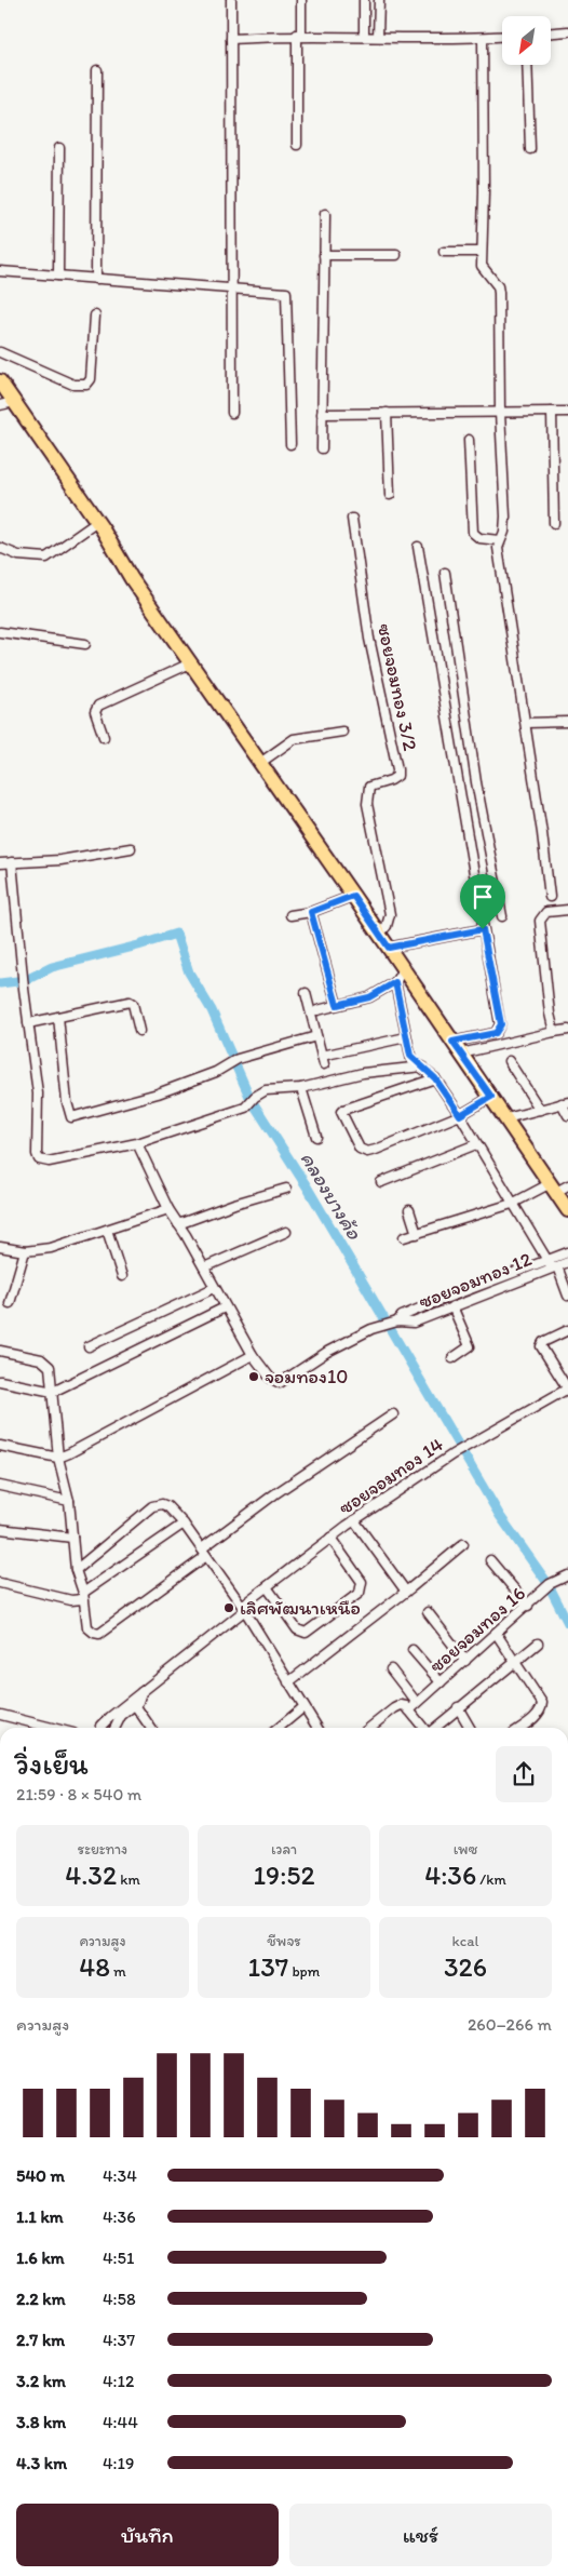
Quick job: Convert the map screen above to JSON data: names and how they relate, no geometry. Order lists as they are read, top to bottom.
{
  "streets": {
    "street": [
      "ซอยจอมทอง 3/2",
      "ซอยจอมทอง 12",
      "ซอยจอมทอง 14",
      "ซอยจอมทอง 16"
    ]
  },
  "water": ["คลองบางค้อ"],
  "places": ["จอมทอง10", "เลิศพัฒนาเหนือ"],
  "north": "bottom left",
  "page": {
    "heading": ["วิ่งเย็น", "21:59 · 8 × 540 m"],
    "stats": [
      ["ระยะทาง", "4.32 km"],
      ["เวลา", "19:52"],
      ["เพซ", "4:36 /km"],
      ["ความสูง", "48 m"],
      ["ชีพจร", "137 bpm"],
      ["kcal", "326"]
    ],
    "chart": ["ความสูง", "260–266 m"],
    "list": [
      {
        "name": "540 m",
        "note": "4:34"
      },
      {
        "name": "1.1 km",
        "note": "4:36"
      },
      {
        "name": "1.6 km",
        "note": "4:51"
      },
      {
        "name": "2.2 km",
        "note": "4:58"
      },
      {
        "name": "2.7 km",
        "note": "4:37"
      },
      {
        "name": "3.2 km",
        "note": "4:12"
      },
      {
        "name": "3.8 km",
        "note": "4:44"
      },
      {
        "name": "4.3 km",
        "note": "4:19"
      }
    ],
    "buttons": ["บันทึก", "แชร์"]
  }
}
